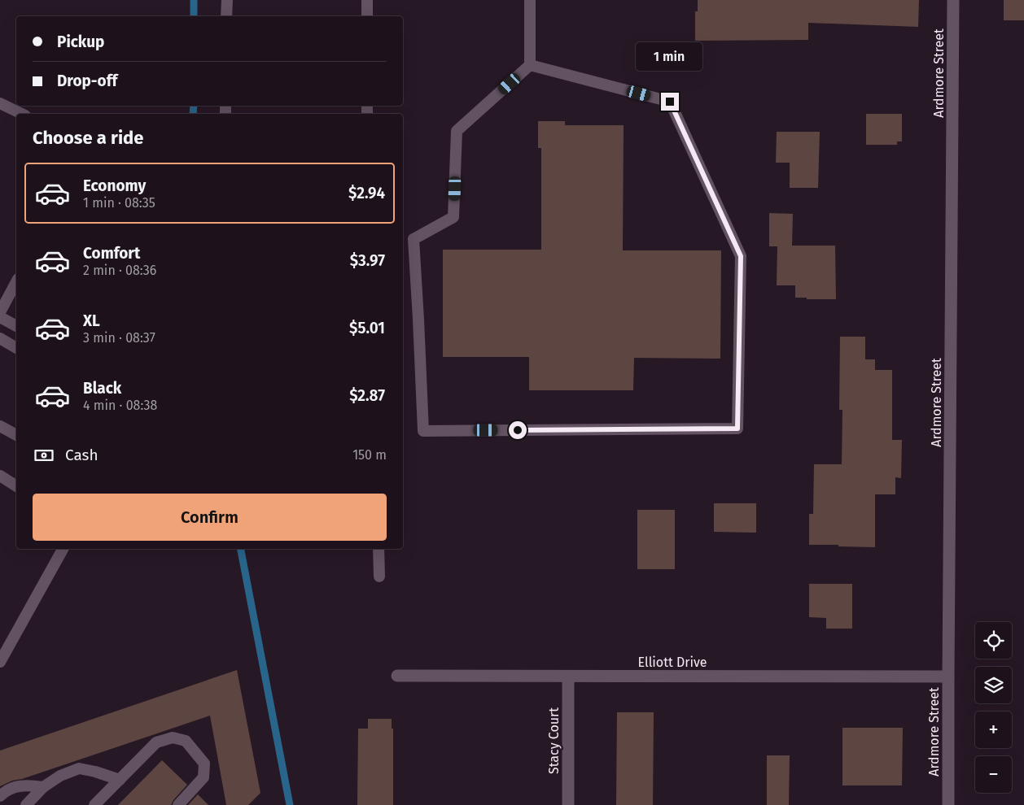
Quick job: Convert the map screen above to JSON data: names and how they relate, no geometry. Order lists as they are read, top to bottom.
{
  "streets": {
    "street": ["Ardmore Street", "Elliott Drive", "Stacy Court"]
  },
  "crossings": [
    ["Ardmore Street", "Elliott Drive"],
    ["Elliott Drive", "Stacy Court"]
  ],
  "page": {
    "banner": ["Pickup", "Drop-off"],
    "bubble": "1 min",
    "heading": "Choose a ride",
    "list": [
      {
        "name": "Economy",
        "note": "1 min · 08:35",
        "value": "$2.94"
      },
      {
        "name": "Comfort",
        "note": "2 min · 08:36",
        "value": "$3.97"
      },
      {
        "name": "XL",
        "note": "3 min · 08:37",
        "value": "$5.01"
      },
      {
        "name": "Black",
        "note": "4 min · 08:38",
        "value": "$2.87"
      }
    ],
    "pay": ["Cash", "150 m"],
    "buttons": "Confirm",
    "map_buttons": ["+", "−"]
  }
}
